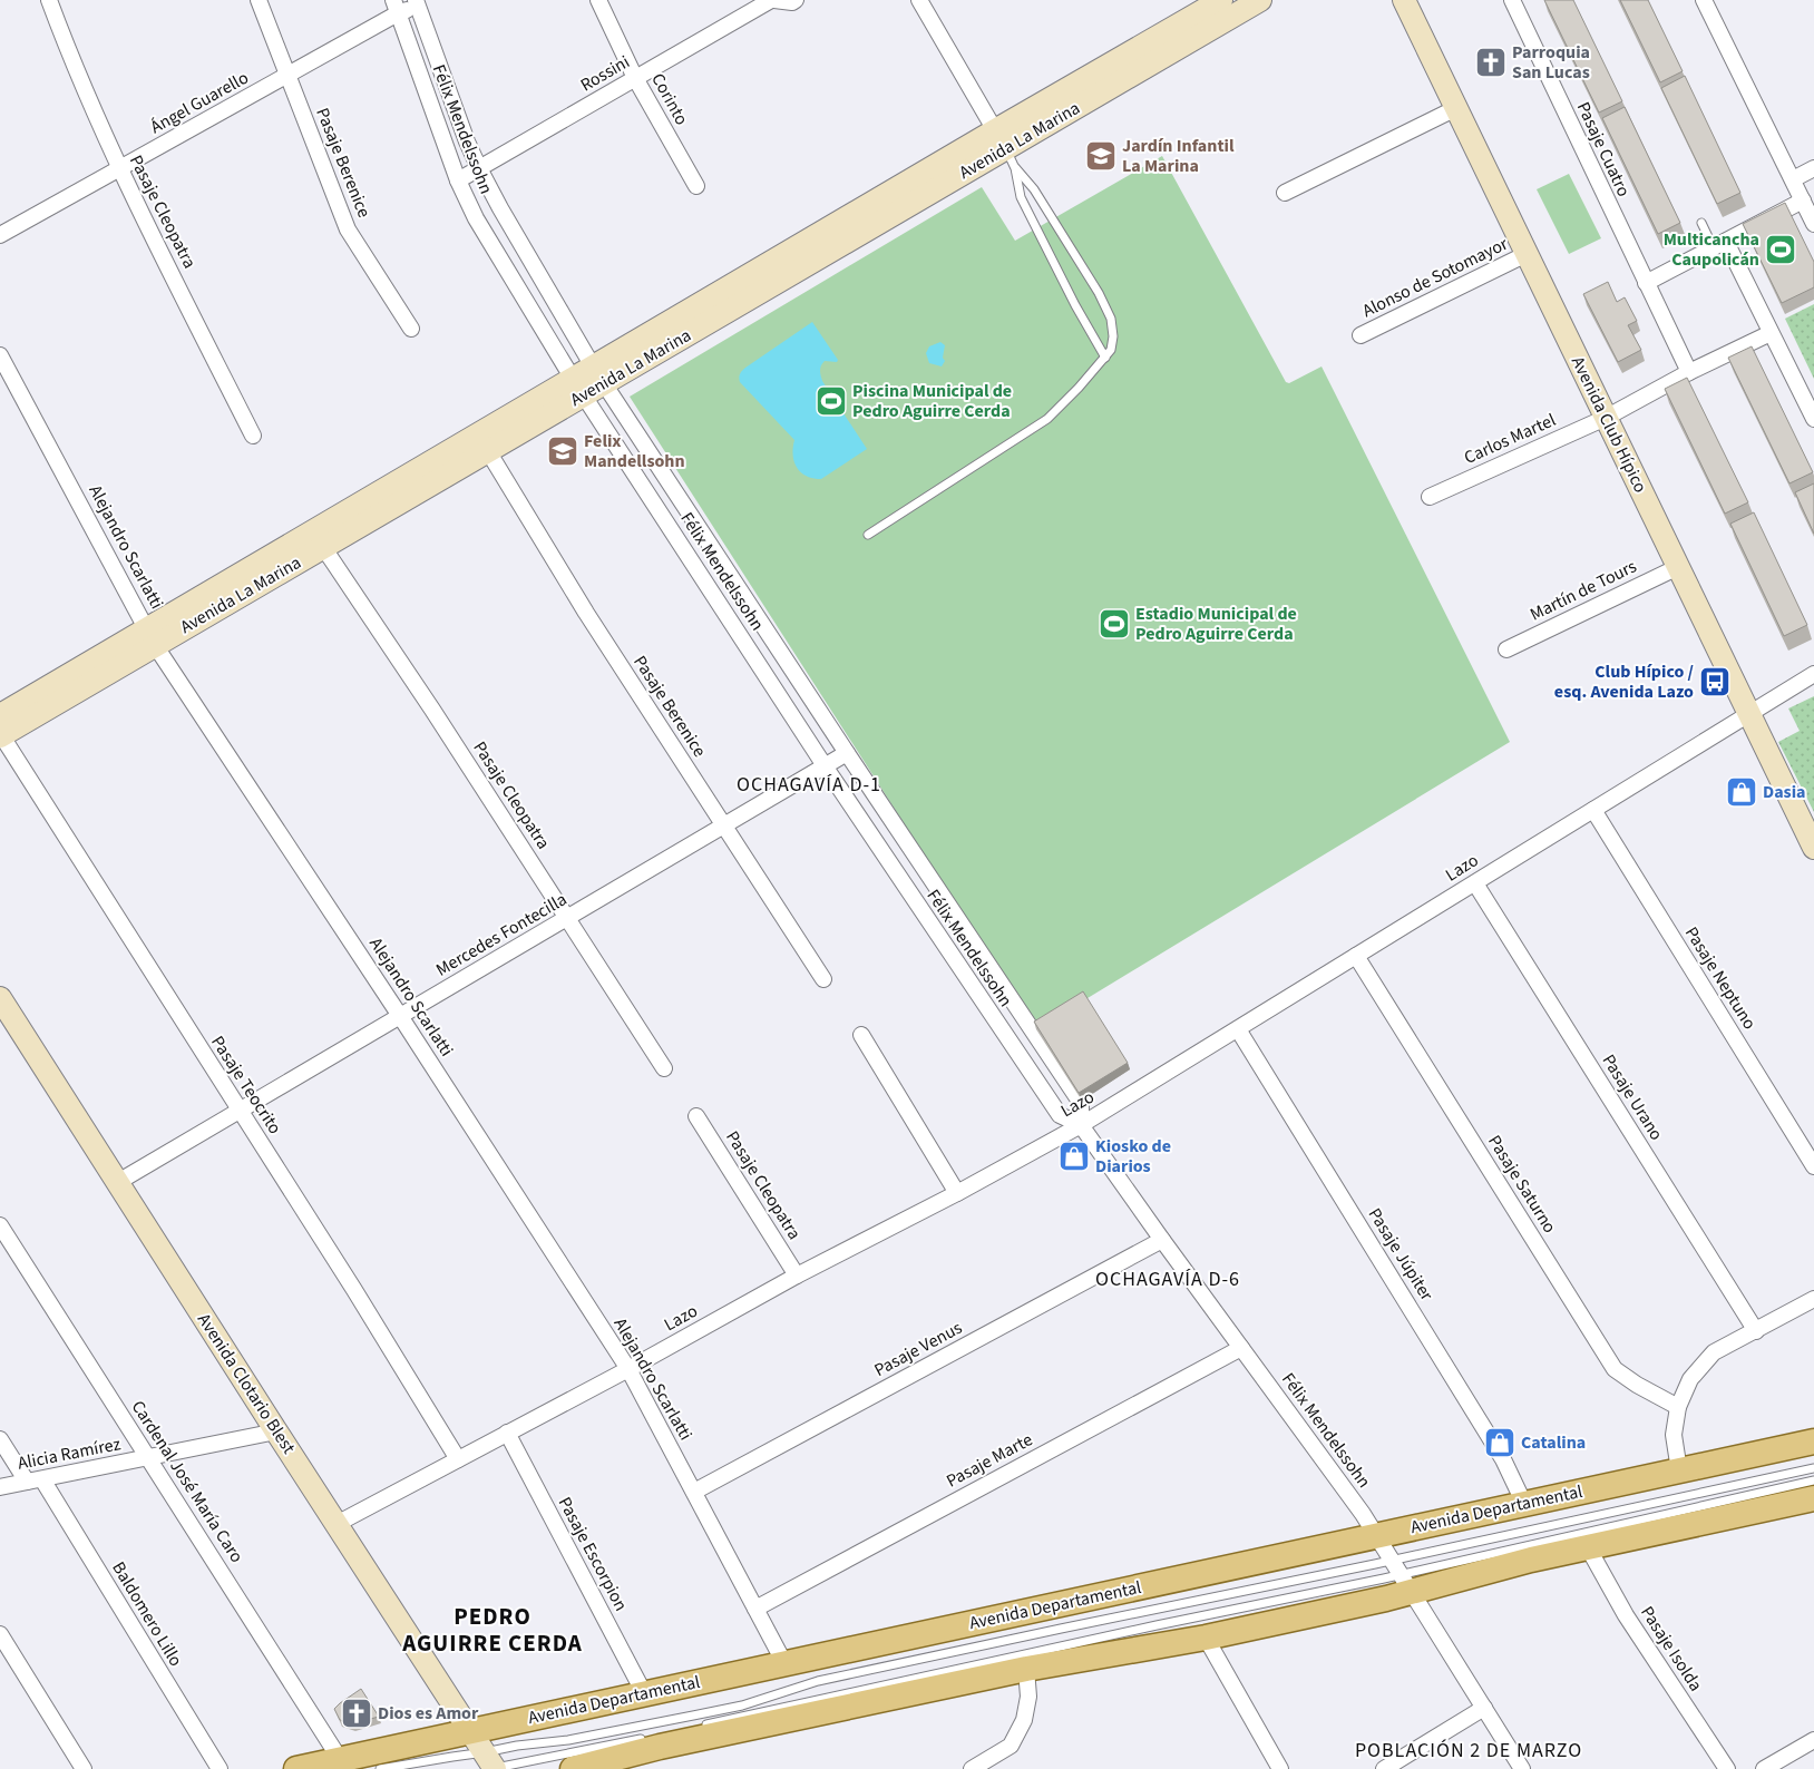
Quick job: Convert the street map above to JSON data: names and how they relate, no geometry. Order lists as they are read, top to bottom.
{
  "streets": {
    "main road": ["Avenida Departamental"],
    "street": [
      "Rossini",
      "Corinto",
      "Ángel Guarello",
      "Félix Mendelssohn",
      "Avenida La Marina",
      "Pasaje Cuatro",
      "Pasaje Berenice",
      "Pasaje Cleopatra",
      "Alonso de Sotomayor",
      "Avenida Club Hípico",
      "Carlos Martel",
      "Alejandro Scarlatti",
      "Martín de Tours",
      "Lazo",
      "Mercedes Fontecilla",
      "Pasaje Neptuno",
      "Pasaje Teocrito",
      "Pasaje Urano",
      "Pasaje Saturno",
      "Pasaje Júpiter",
      "Pasaje Venus",
      "Avenida Clotario Blest",
      "Alicia Ramírez",
      "Pasaje Marte",
      "Cardenal José María Caro",
      "Pasaje Escorpion",
      "Baldomero Lillo",
      "Pasaje Isolda"
    ]
  },
  "crossings": [
    ["Rossini", "Corinto"],
    ["Rossini", "Félix Mendelssohn"],
    ["Ángel Guarello", "Félix Mendelssohn"],
    ["Ángel Guarello", "Pasaje Berenice"],
    ["Ángel Guarello", "Pasaje Cleopatra"],
    ["Félix Mendelssohn", "Avenida La Marina"],
    ["Félix Mendelssohn", "Lazo"],
    ["Félix Mendelssohn", "Mercedes Fontecilla"],
    ["Félix Mendelssohn", "Pasaje Venus"],
    ["Félix Mendelssohn", "Pasaje Marte"],
    ["Félix Mendelssohn", "Avenida Departamental"],
    ["Avenida La Marina", "Pasaje Berenice"],
    ["Avenida La Marina", "Pasaje Cleopatra"],
    ["Avenida La Marina", "Alejandro Scarlatti"],
    ["Avenida La Marina", "Pasaje Teocrito"],
    ["Pasaje Cuatro", "Carlos Martel"],
    ["Pasaje Berenice", "Mercedes Fontecilla"],
    ["Pasaje Cleopatra", "Lazo"],
    ["Pasaje Cleopatra", "Mercedes Fontecilla"],
    ["Alonso de Sotomayor", "Avenida Club Hípico"],
    ["Avenida Club Hípico", "Carlos Martel"],
    ["Avenida Club Hípico", "Martín de Tours"],
    ["Avenida Club Hípico", "Lazo"],
    ["Alejandro Scarlatti", "Lazo"],
    ["Alejandro Scarlatti", "Mercedes Fontecilla"],
    ["Alejandro Scarlatti", "Pasaje Venus"],
    ["Alejandro Scarlatti", "Pasaje Marte"],
    ["Alejandro Scarlatti", "Avenida Departamental"],
    ["Lazo", "Pasaje Neptuno"],
    ["Lazo", "Pasaje Teocrito"],
    ["Lazo", "Pasaje Urano"],
    ["Lazo", "Pasaje Saturno"],
    ["Lazo", "Pasaje Júpiter"],
    ["Lazo", "Avenida Clotario Blest"],
    ["Lazo", "Pasaje Escorpion"],
    ["Mercedes Fontecilla", "Pasaje Teocrito"],
    ["Mercedes Fontecilla", "Avenida Clotario Blest"],
    ["Pasaje Júpiter", "Avenida Departamental"],
    ["Avenida Clotario Blest", "Alicia Ramírez"],
    ["Avenida Clotario Blest", "Avenida Departamental"],
    ["Alicia Ramírez", "Cardenal José María Caro"],
    ["Alicia Ramírez", "Baldomero Lillo"],
    ["Cardenal José María Caro", "Avenida Departamental"],
    ["Avenida Departamental", "Pasaje Escorpion"]
  ],
  "districts": [
    "OCHAGAVÍA D-1",
    "OCHAGAVÍA D-6",
    "PEDRO AGUIRRE CERDA",
    "POBLACIÓN 2 DE MARZO"
  ],
  "places": {
    "church": ["Parroquia San Lucas", "Dios es Amor"],
    "school or university": ["Jardín Infantil La Marina", "Felix Mandellsohn"],
    "sports": ["Multicancha Caupolicán", "Piscina Municipal de Pedro Aguirre Cerda", "Estadio Municipal de Pedro Aguirre Cerda"],
    "bus stop": ["Club Hípico / esq. Avenida Lazo"],
    "shop": ["Dasia", "Kiosko de Diarios", "Catalina"]
  }
}
